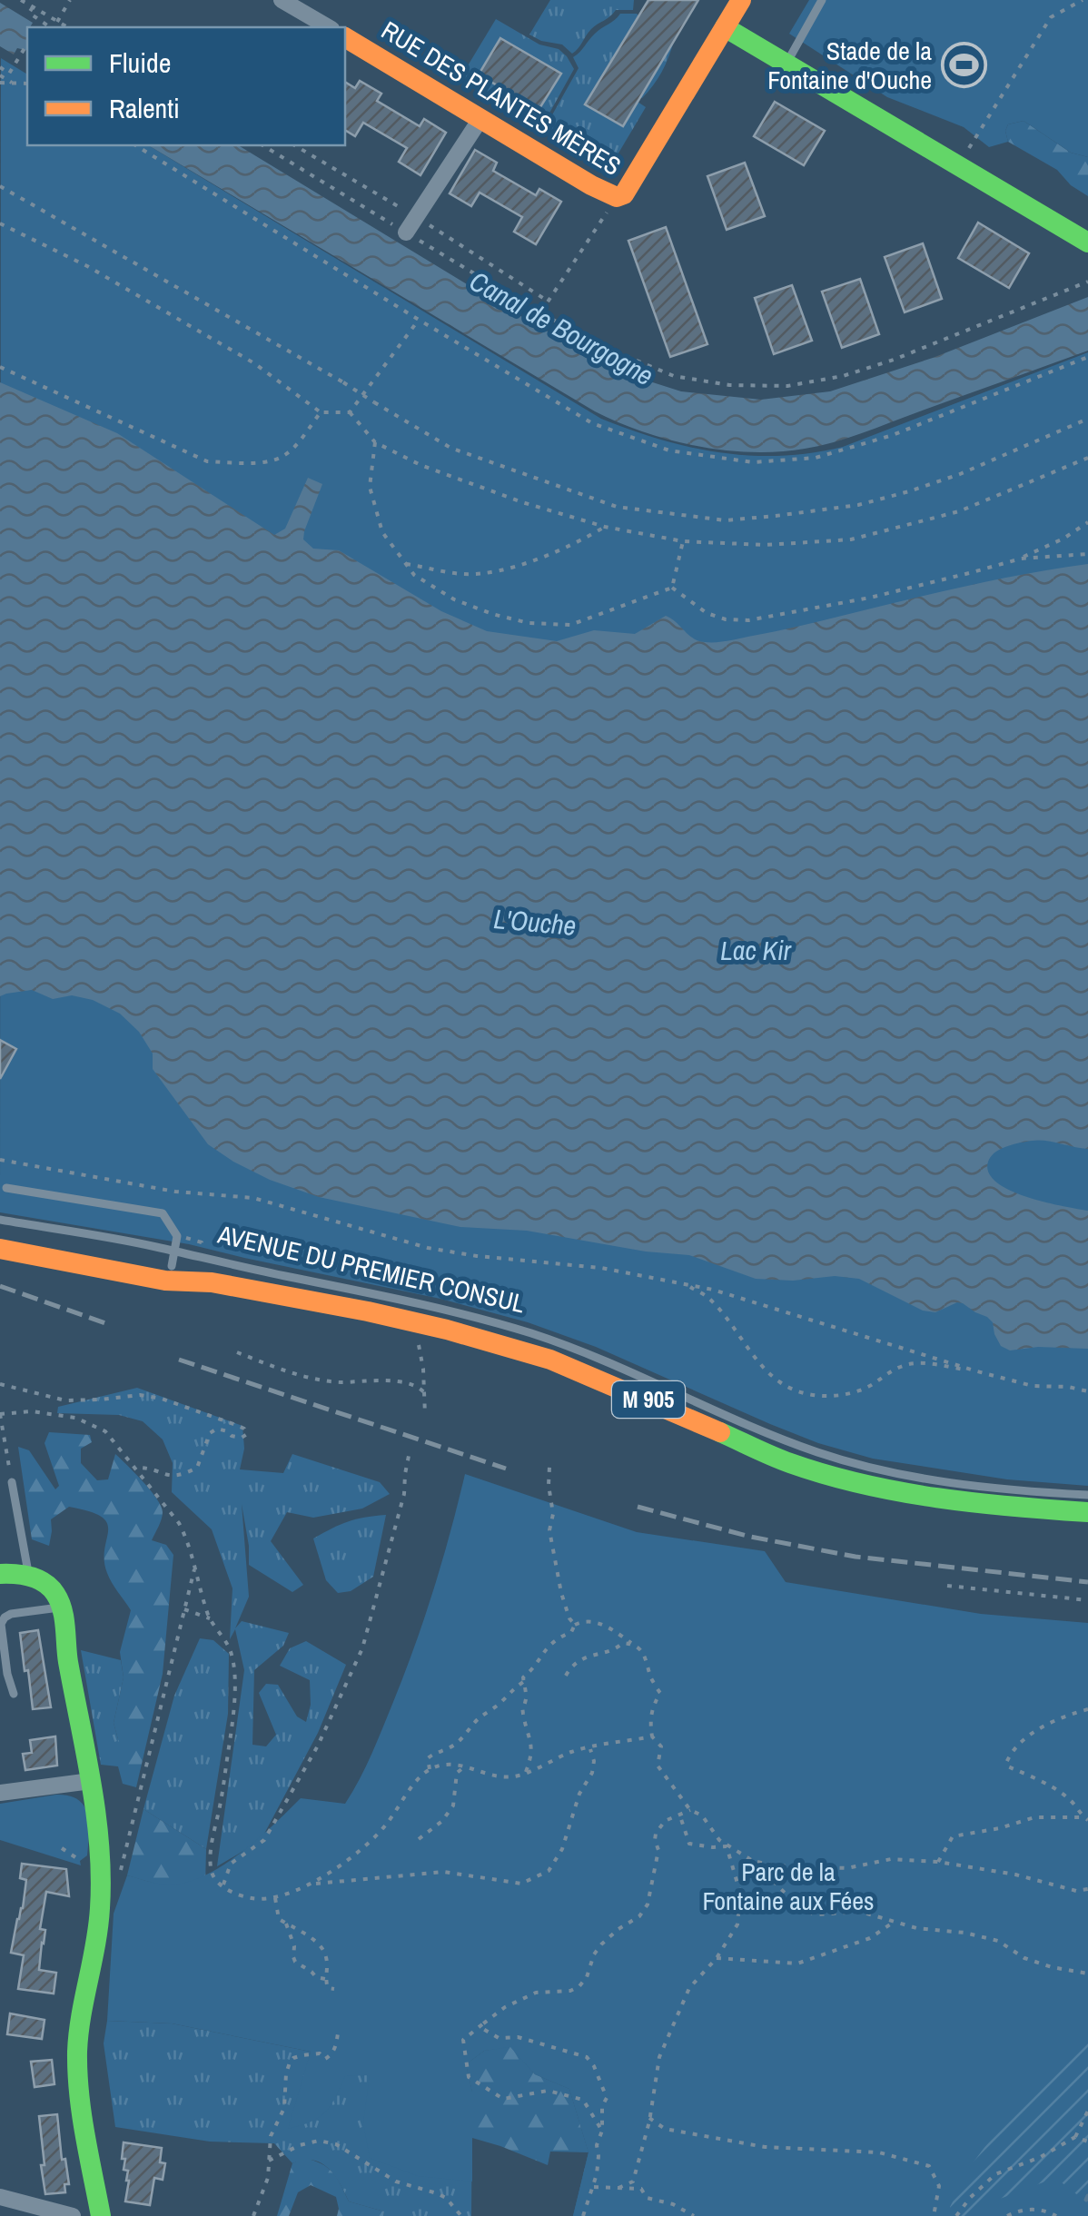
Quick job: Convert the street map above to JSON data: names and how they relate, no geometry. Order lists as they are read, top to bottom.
{
  "streets": {
    "street": ["RUE DES PLANTES MÈRES", "AVENUE DU PREMIER CONSUL", "M 905"]
  },
  "water": ["Canal de Bourgogne", "L'Ouche", "Lac Kir"],
  "parks": ["Parc de la Fontaine aux Fées"],
  "places": {
    "sports": ["Stade de la Fontaine d'Ouche"]
  },
  "legend": ["Fluide", "Ralenti"]
}
